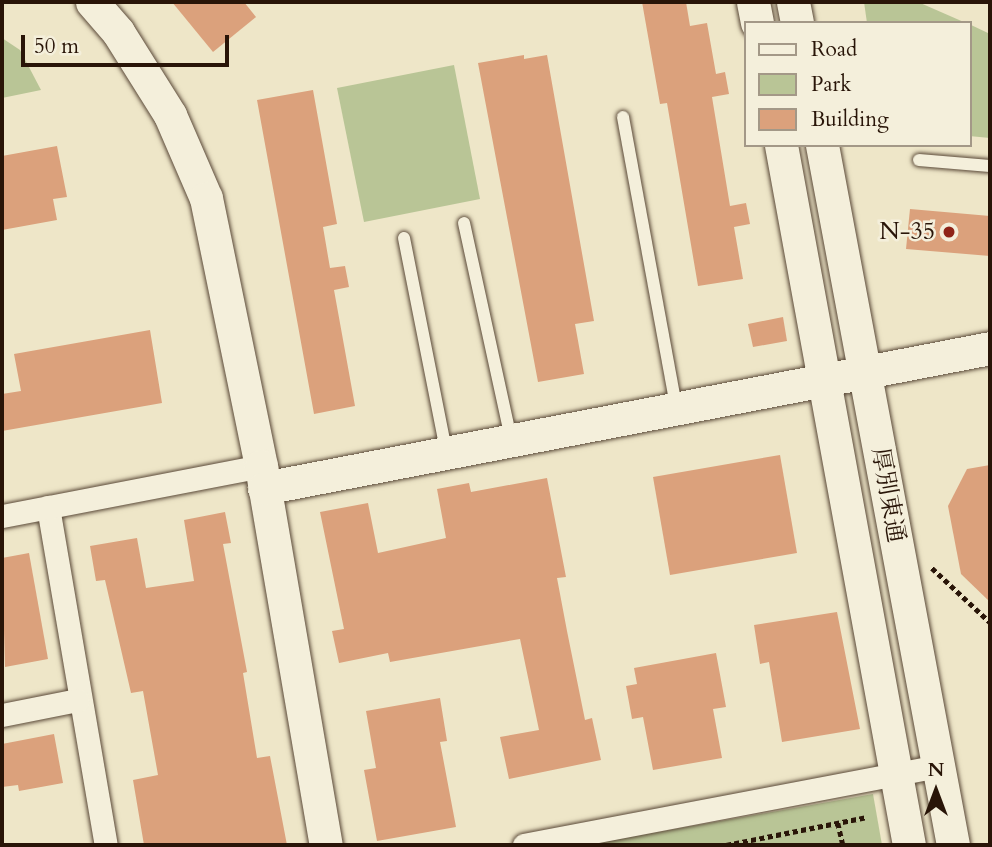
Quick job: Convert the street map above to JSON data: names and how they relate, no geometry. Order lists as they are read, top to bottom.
{
  "streets": {
    "street": ["厚別東通"]
  },
  "places": ["N-35"],
  "legend": ["Road", "Park", "Building"],
  "scale_bar": "50 m",
  "north": "top"
}
